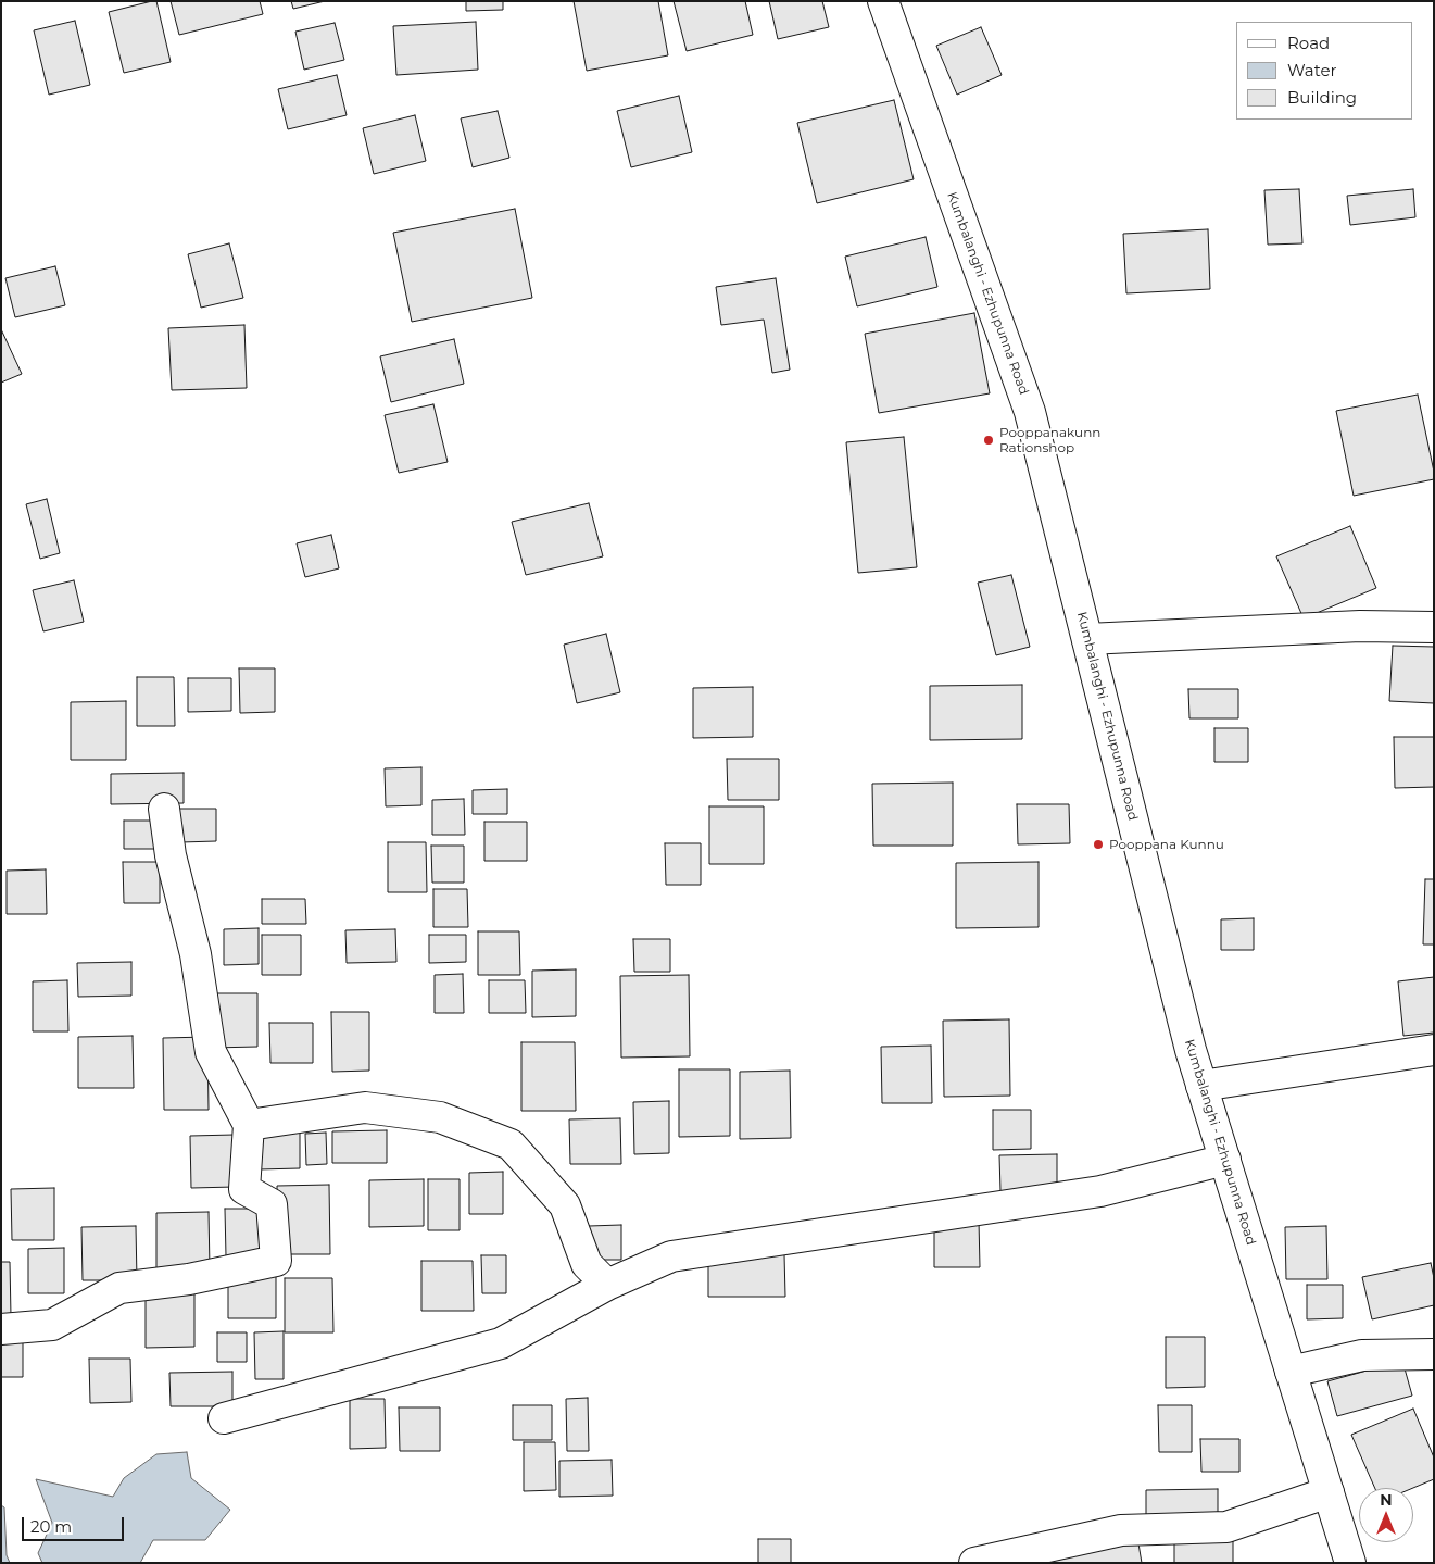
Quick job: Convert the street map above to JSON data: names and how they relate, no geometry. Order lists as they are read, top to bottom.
{
  "streets": {
    "street": ["Kumbalanghi - Ezhupunna Road"]
  },
  "places": ["Pooppanakunn Rationshop", "Pooppana Kunnu"],
  "legend": ["Road", "Water", "Building"],
  "scale_bar": "20 m",
  "north": "top"
}
